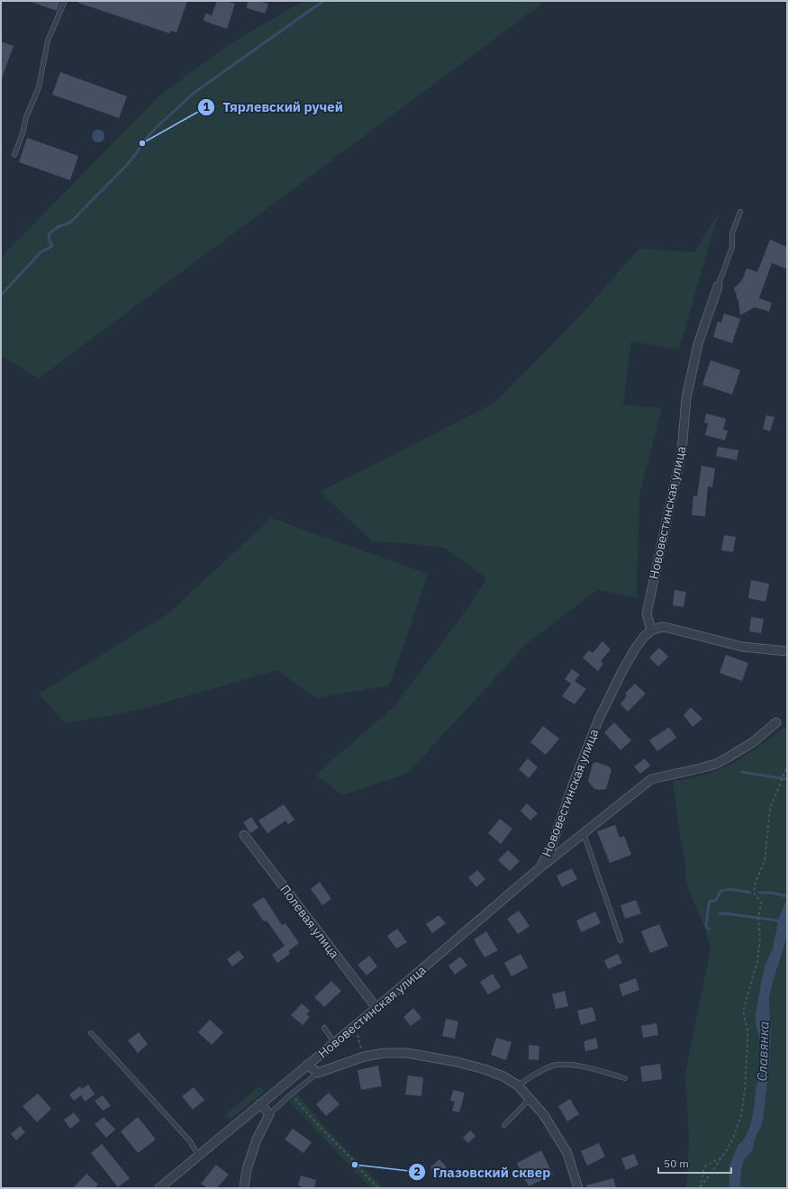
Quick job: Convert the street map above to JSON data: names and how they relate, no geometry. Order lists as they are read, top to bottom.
{
  "streets": {
    "street": ["Нововестинская улица", "Полевая улица"]
  },
  "crossings": [
    ["Нововестинская улица", "Полевая улица"]
  ],
  "water": ["Славянка"],
  "places": ["Тярлевский ручей", "Глазовский сквер"],
  "scale_bar": "50 m"
}
